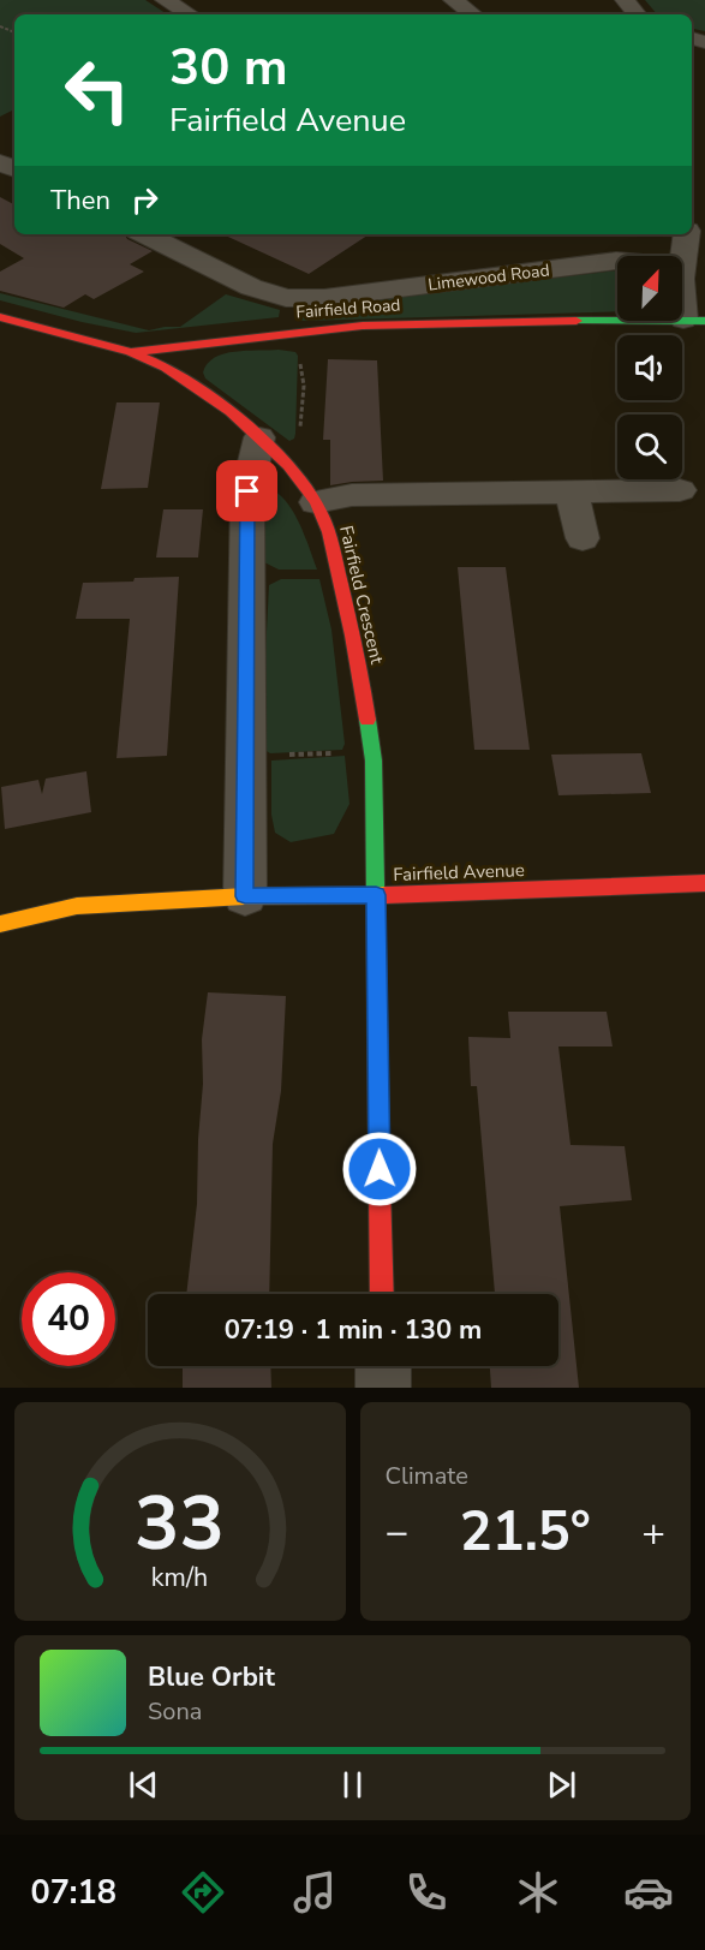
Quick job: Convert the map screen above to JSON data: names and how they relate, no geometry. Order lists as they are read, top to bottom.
{
  "streets": {
    "street": [
      "Limewood Road",
      "Fairfield Road",
      "Fairfield Crescent",
      "Fairfield Avenue"
    ]
  },
  "crossings": [
    ["Fairfield Road", "Fairfield Crescent"],
    ["Fairfield Crescent", "Fairfield Avenue"]
  ],
  "north": "top right",
  "page": {
    "turn": ["30 m", "Fairfield Avenue"],
    "then": "Then",
    "limit": "40",
    "trip": "07:19 · 1 min · 130 m",
    "tile": "Climate",
    "heat": ["−", "21.5°", "+"],
    "song": ["Blue Orbit", "Sona"],
    "tabs": "07:18",
    "gauge": ["33", "km/h"]
  }
}
